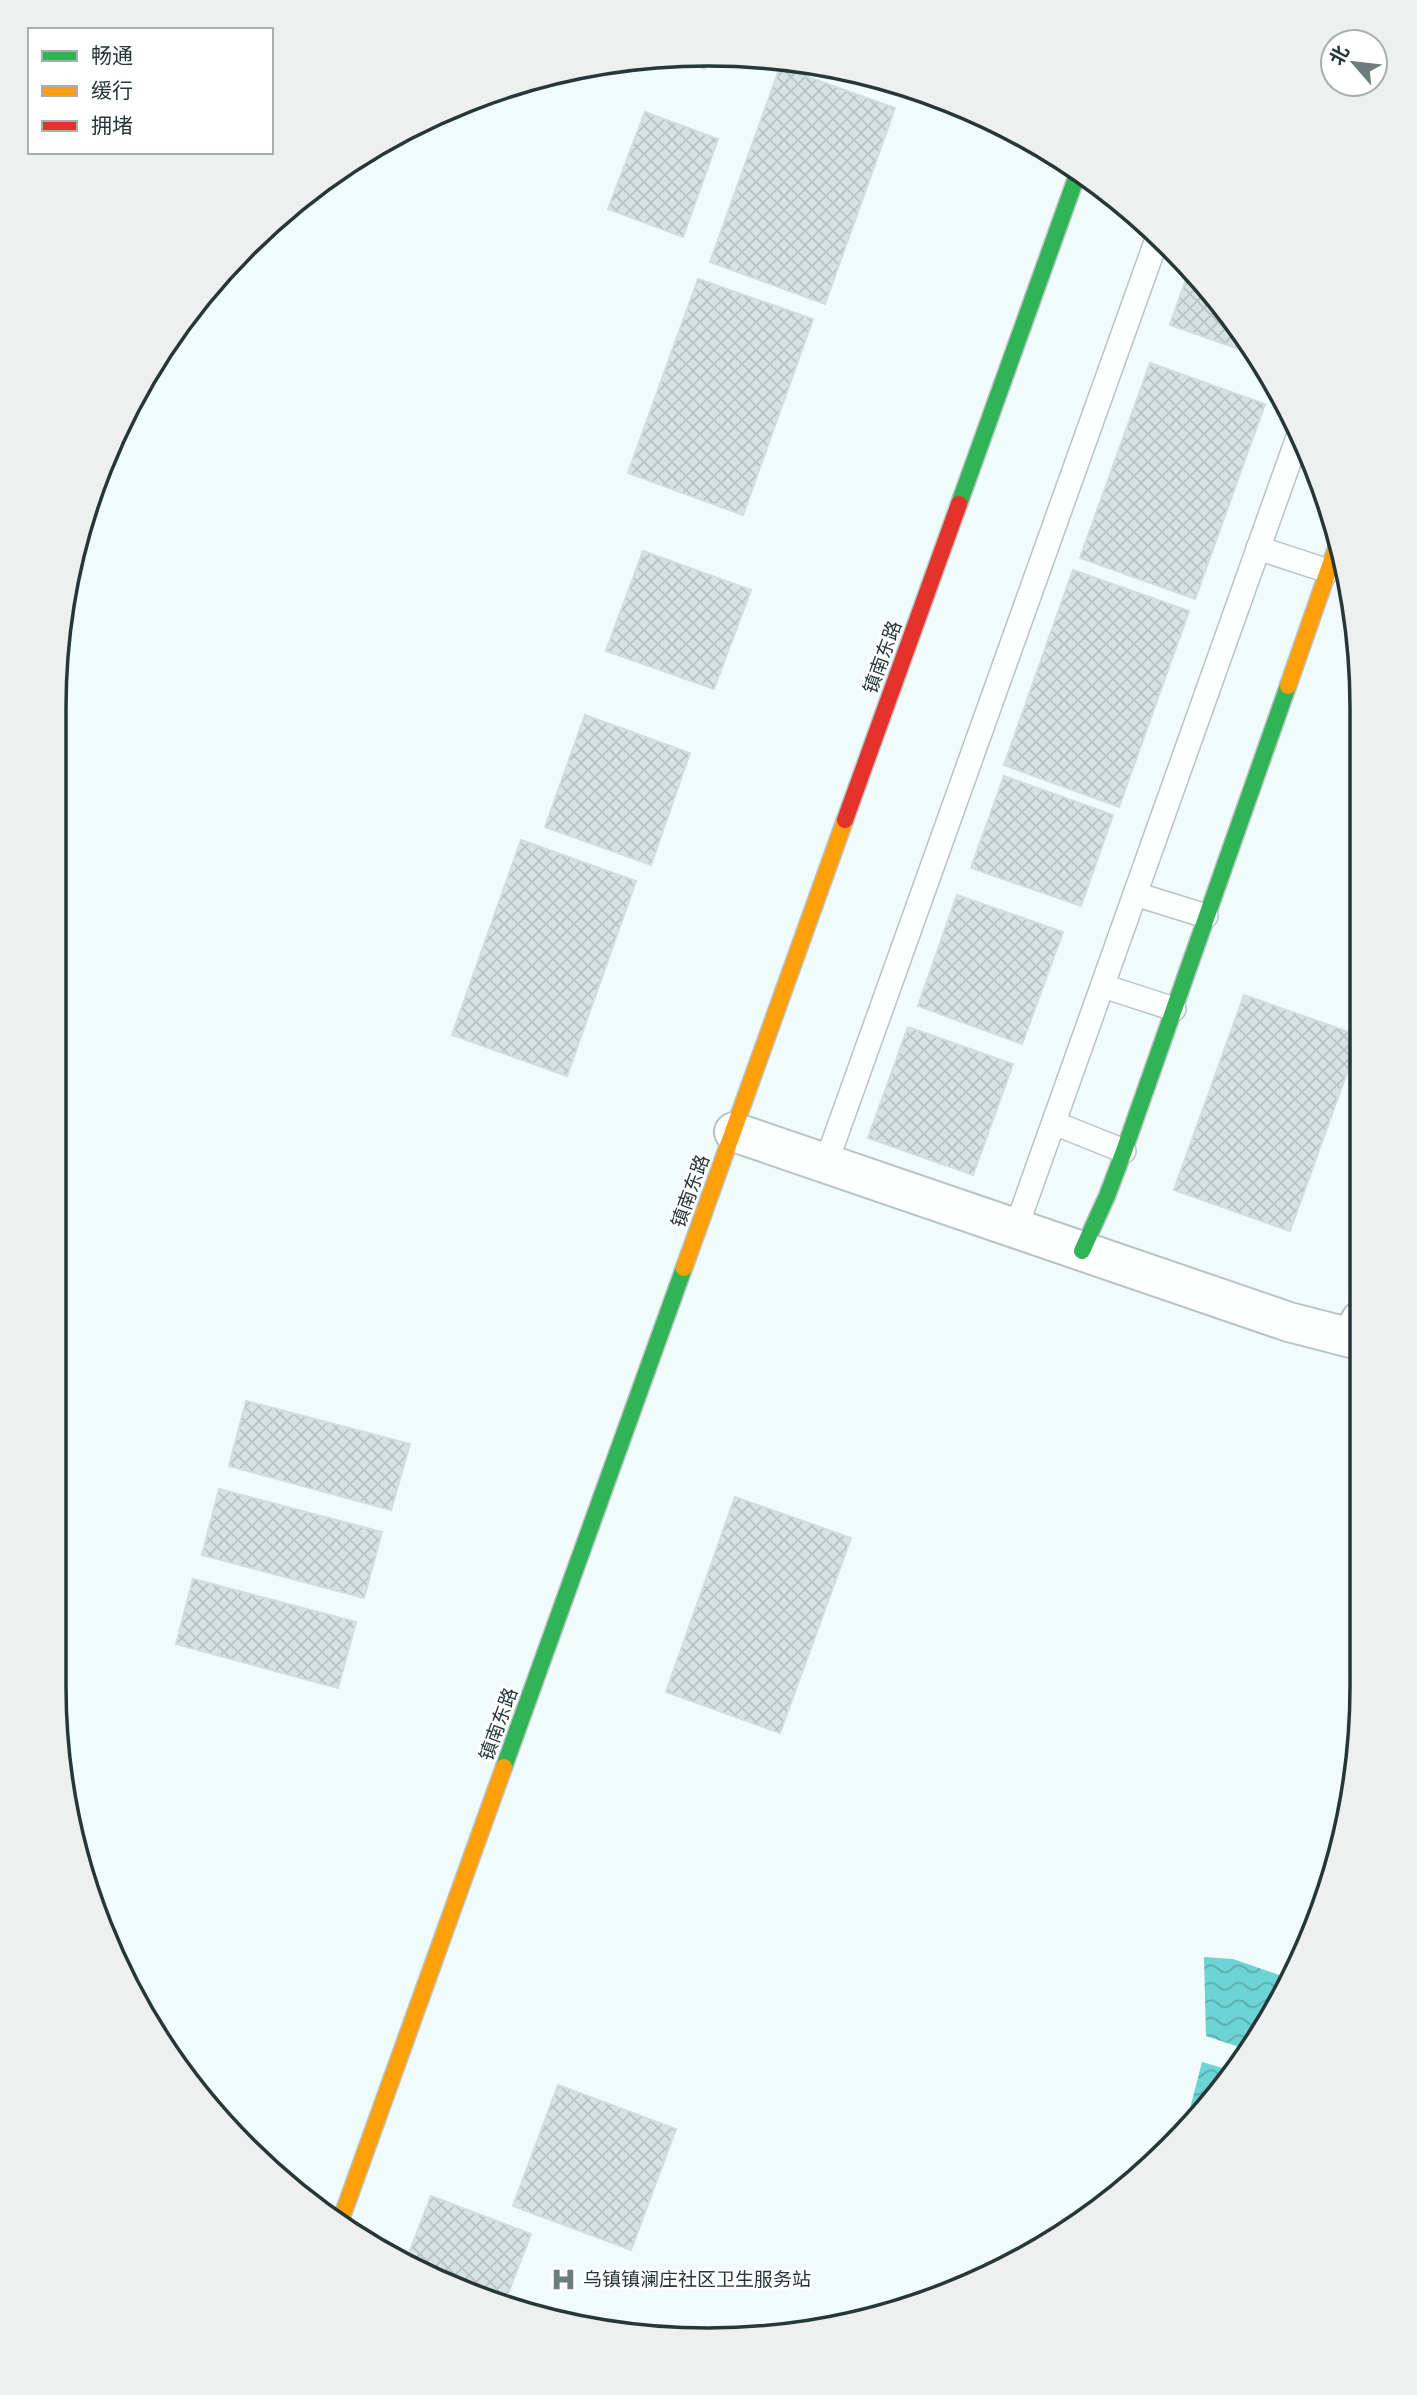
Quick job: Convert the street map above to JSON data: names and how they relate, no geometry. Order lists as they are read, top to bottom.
{
  "streets": {
    "street": ["镇南东路"]
  },
  "places": {
    "hospital": ["乌镇镇澜庄社区卫生服务站"]
  },
  "legend": ["畅通", "缓行", "拥堵"],
  "north": "top left"
}
